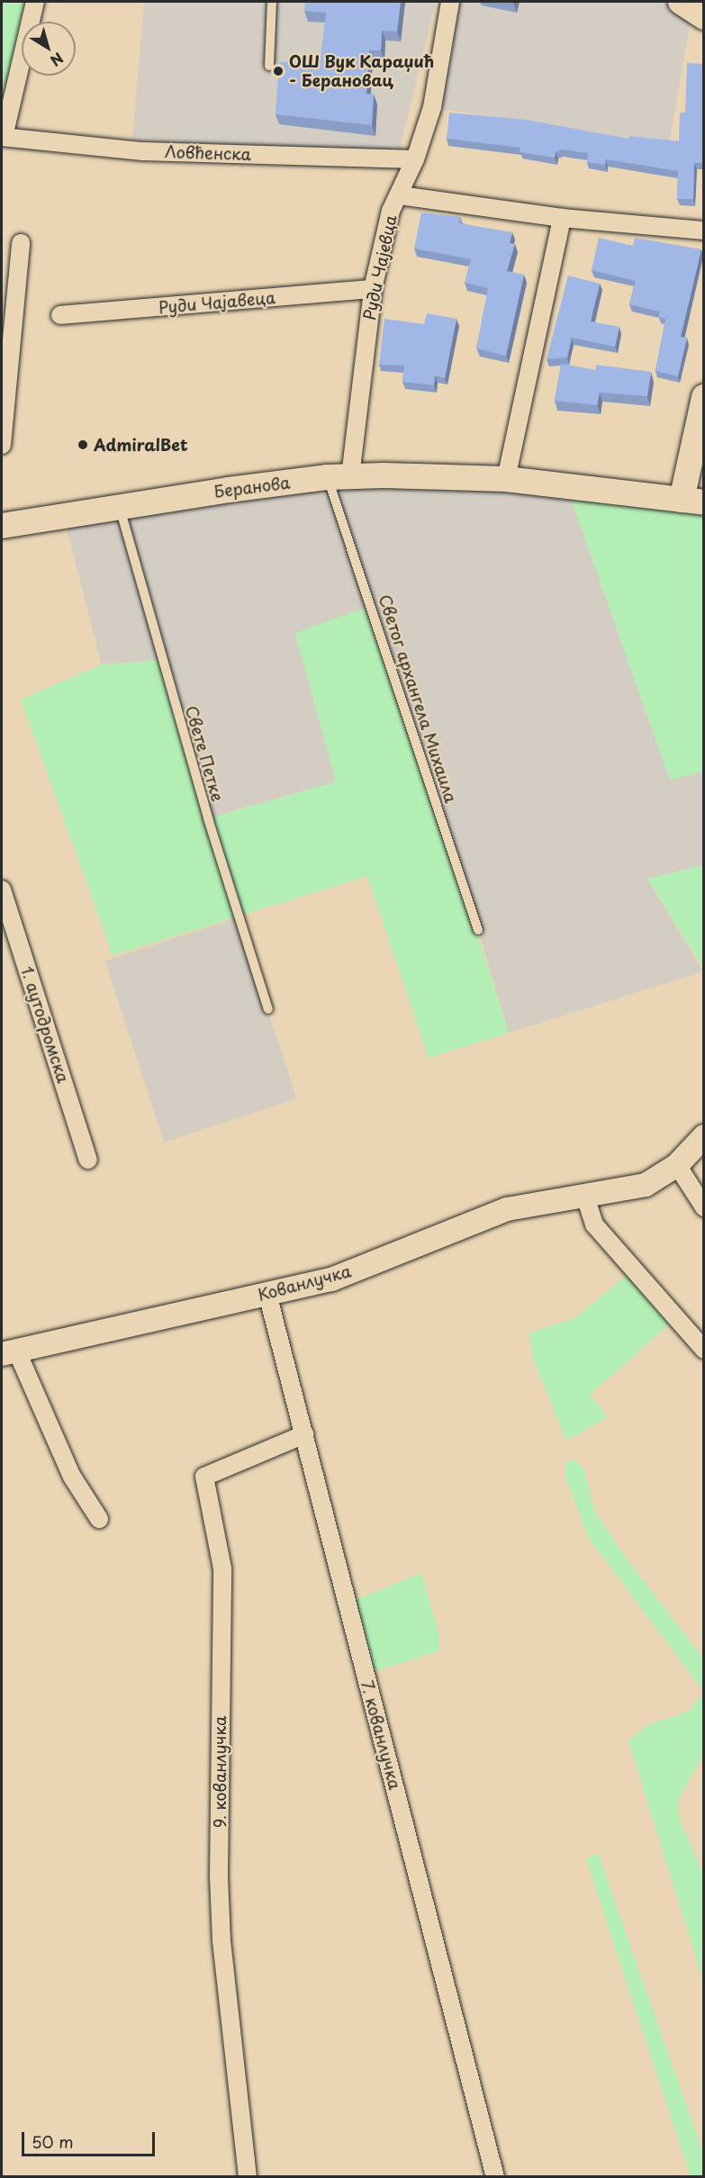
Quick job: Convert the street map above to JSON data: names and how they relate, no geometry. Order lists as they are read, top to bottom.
{
  "streets": {
    "main road": ["Беранова"],
    "street": [
      "Ловћенска",
      "Руди Чајевца",
      "Руди Чајавеца",
      "1. аутодромска",
      "Кованлучка",
      "7. кованлучка",
      "9. кованлучка"
    ],
    "lane": ["Светог архангела Михаила", "Свете Петке"]
  },
  "crossings": [
    ["Ловћенска", "Руди Чајевца"],
    ["Руди Чајевца", "Руди Чајавеца"],
    ["Руди Чајевца", "Беранова"],
    ["Руди Чајевца", "Светог архангела Михаила"],
    ["Беранова", "Светог архангела Михаила"],
    ["Беранова", "Свете Петке"],
    ["Кованлучка", "7. кованлучка"],
    ["7. кованлучка", "9. кованлучка"]
  ],
  "places": ["ОШ Вук Караџић - Берановац", "AdmiralBet"],
  "scale_bar": "50 m",
  "north": "bottom right"
}
